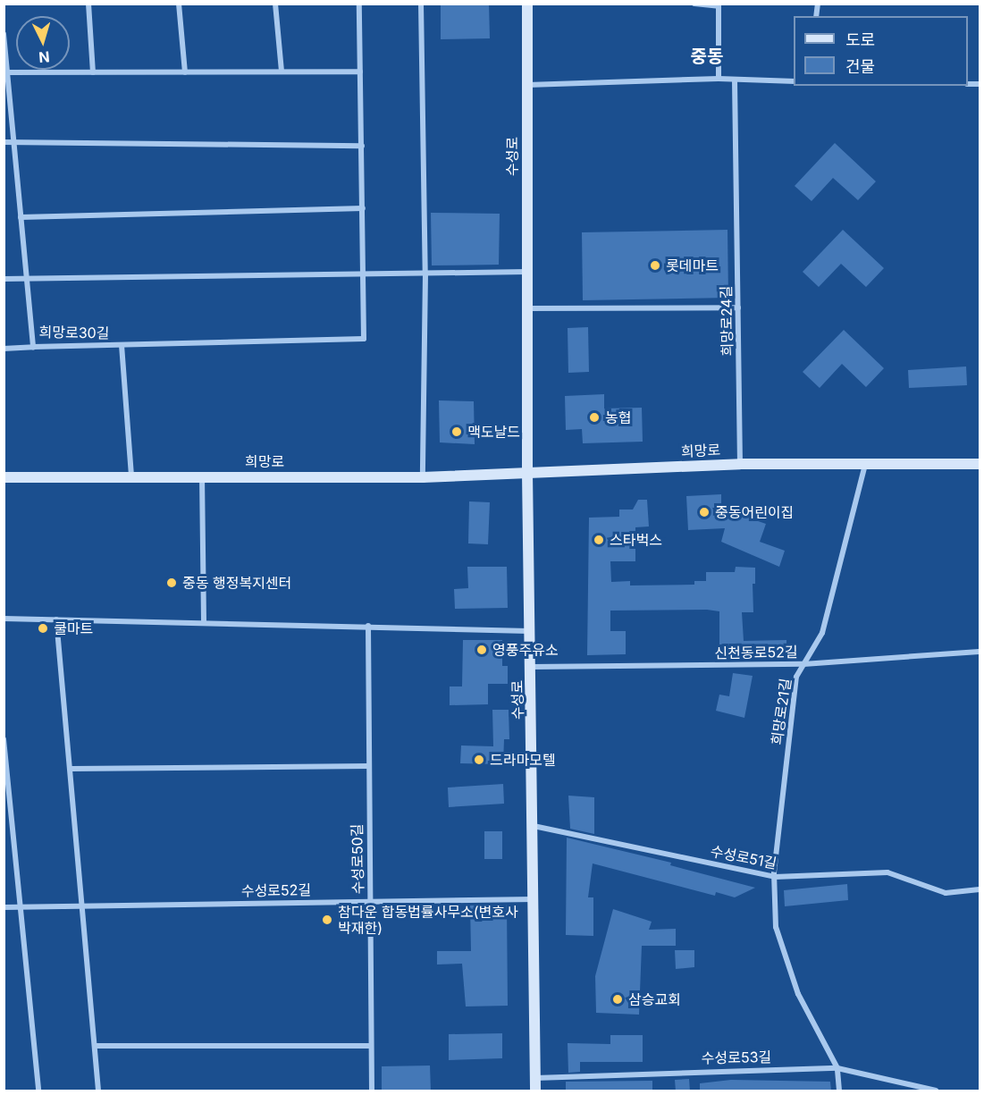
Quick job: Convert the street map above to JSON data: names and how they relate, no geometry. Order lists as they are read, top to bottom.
{
  "streets": {
    "main road": ["수성로", "희망로"],
    "street": [
      "희망로24길",
      "희망로30길",
      "신천동로52길",
      "희망로21길",
      "수성로51길",
      "수성로50길",
      "수성로52길",
      "수성로53길"
    ]
  },
  "crossings": [
    ["수성로", "희망로"],
    ["수성로", "신천동로52길"],
    ["수성로", "수성로51길"],
    ["수성로", "수성로52길"],
    ["수성로", "수성로53길"],
    ["희망로24길", "희망로"],
    ["희망로30길", "희망로"],
    ["희망로", "희망로21길"],
    ["신천동로52길", "희망로21길"],
    ["희망로21길", "수성로51길"],
    ["희망로21길", "수성로53길"],
    ["수성로50길", "수성로52길"]
  ],
  "districts": ["중동"],
  "places": [
    "롯데마트",
    "농협",
    "맥도날드",
    "중동어린이집",
    "스타벅스",
    "중동 행정복지센터",
    "쿨마트",
    "영풍주유소",
    "드라마모텔",
    "참다운 합동법률사무소(변호사 박재한)",
    "삼승교회"
  ],
  "legend": ["도로", "건물"],
  "north": "bottom"
}
